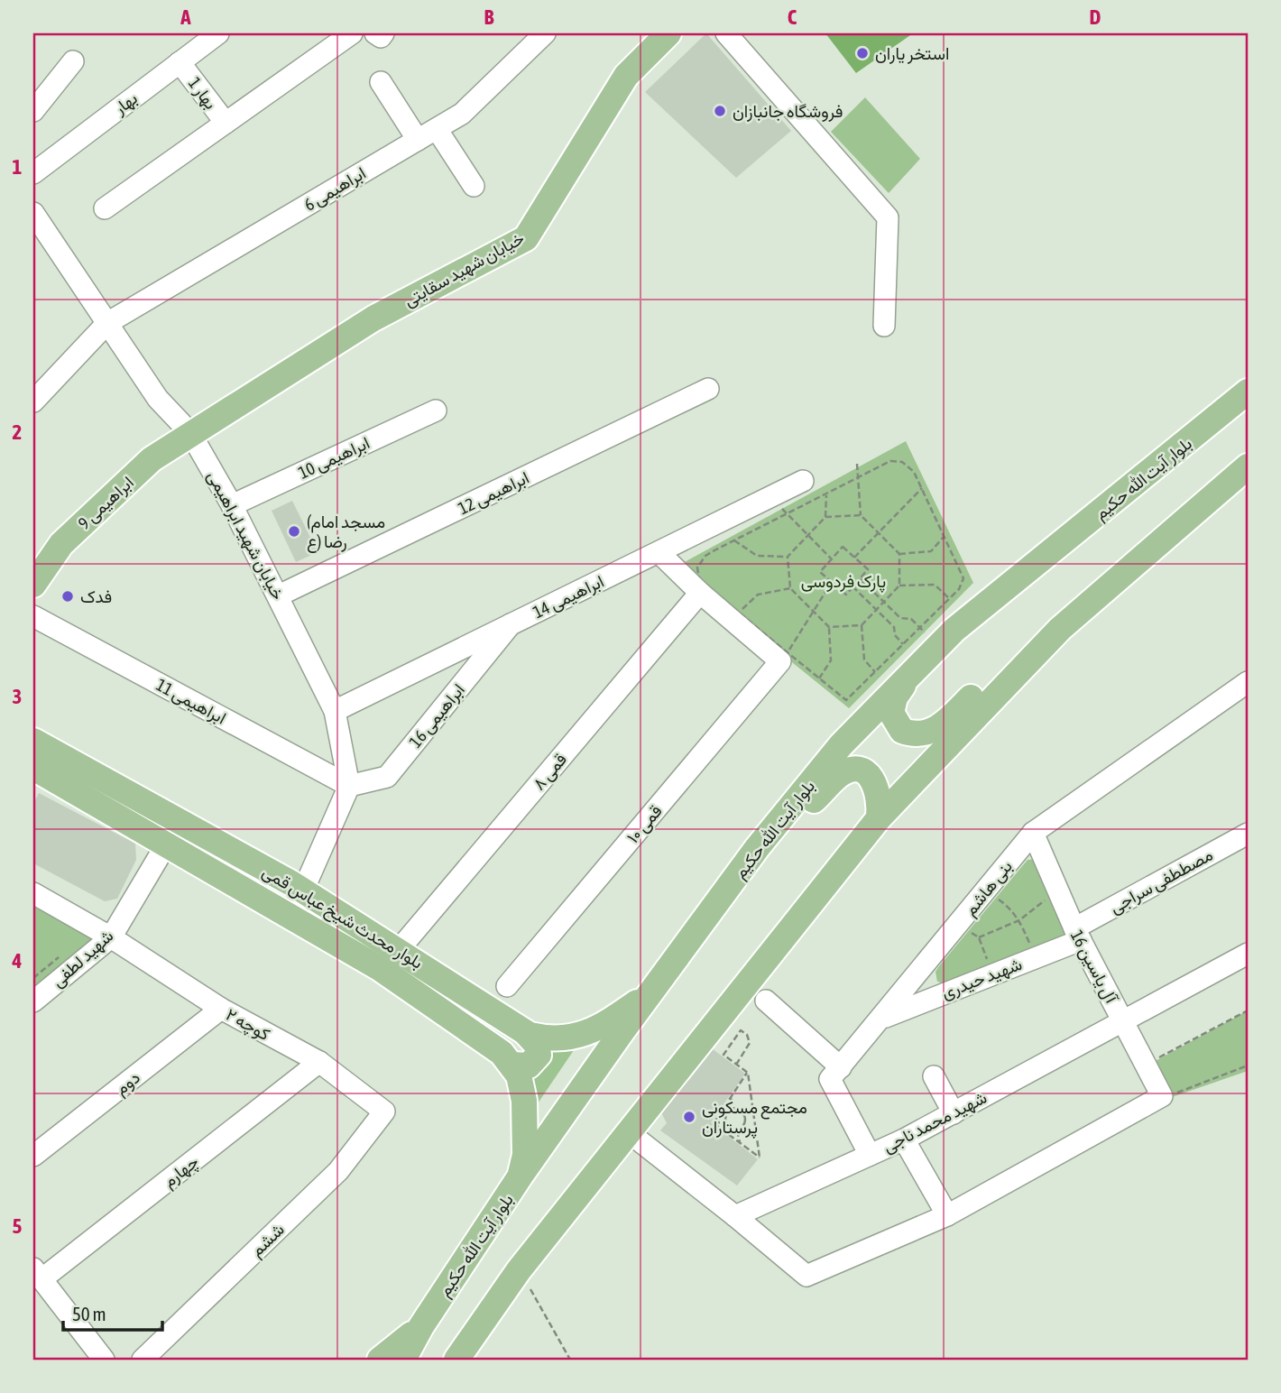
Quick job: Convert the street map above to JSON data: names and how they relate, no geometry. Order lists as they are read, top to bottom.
{
  "streets": {
    "main road": [
      "خیابان شهید سقایتی",
      "بلوار آیت الله حکیم",
      "ابراهیمی 9",
      "بلوار محدث شیخ عباس قمی"
    ],
    "street": [
      "بهار 1",
      "بهار",
      "ابراهیمی 6",
      "ابراهیمی 10",
      "ابراهیمی 12",
      "خیابان شهید ابراهیمی",
      "ابراهیمی 14",
      "ابراهیمی 11",
      "ابراهیمی 16",
      "قمی ۸",
      "قمی ۱۰",
      "مصططفی سراجی",
      "بنی هاشم",
      "شهید لطفی",
      "آل یاسین 16",
      "شهید حیدری",
      "کوچه ۲",
      "دوم",
      "شهید محمد ناجی",
      "چهارم",
      "ششم"
    ]
  },
  "crossings": [
    ["بهار 1", "بهار"],
    ["ابراهیمی 6", "خیابان شهید ابراهیمی"],
    ["خیابان شهید سقایتی", "ابراهیمی 9"],
    ["خیابان شهید سقایتی", "خیابان شهید ابراهیمی"],
    ["ابراهیمی 10", "خیابان شهید ابراهیمی"],
    ["بلوار آیت الله حکیم", "بلوار محدث شیخ عباس قمی"],
    ["ابراهیمی 12", "خیابان شهید ابراهیمی"],
    ["ابراهیمی 9", "خیابان شهید ابراهیمی"],
    ["خیابان شهید ابراهیمی", "ابراهیمی 14"],
    ["خیابان شهید ابراهیمی", "ابراهیمی 11"],
    ["خیابان شهید ابراهیمی", "ابراهیمی 16"],
    ["ابراهیمی 14", "ابراهیمی 16"],
    ["ابراهیمی 11", "ابراهیمی 16"],
    ["قمی ۸", "بلوار محدث شیخ عباس قمی"],
    ["مصططفی سراجی", "آل یاسین 16"],
    ["مصططفی سراجی", "شهید حیدری"],
    ["بنی هاشم", "آل یاسین 16"],
    ["بنی هاشم", "شهید حیدری"],
    ["بلوار محدث شیخ عباس قمی", "شهید لطفی"],
    ["شهید لطفی", "کوچه ۲"],
    ["آل یاسین 16", "شهید حیدری"],
    ["آل یاسین 16", "شهید محمد ناجی"],
    ["کوچه ۲", "دوم"],
    ["کوچه ۲", "چهارم"],
    ["کوچه ۲", "ششم"]
  ],
  "parks": ["پارک فردوسی"],
  "places": [
    "استخر یاران",
    "فروشگاه جانبازان",
    "(مسجد امام رضا (ع",
    "فدک",
    "مجتمع مسکونی پرستاران"
  ],
  "scale_bar": "50 m",
  "grid": {
    "columns": [
      "A",
      "B",
      "C",
      "D"
    ],
    "rows": [
      "1",
      "2",
      "3",
      "4",
      "5"
    ]
  }
}
